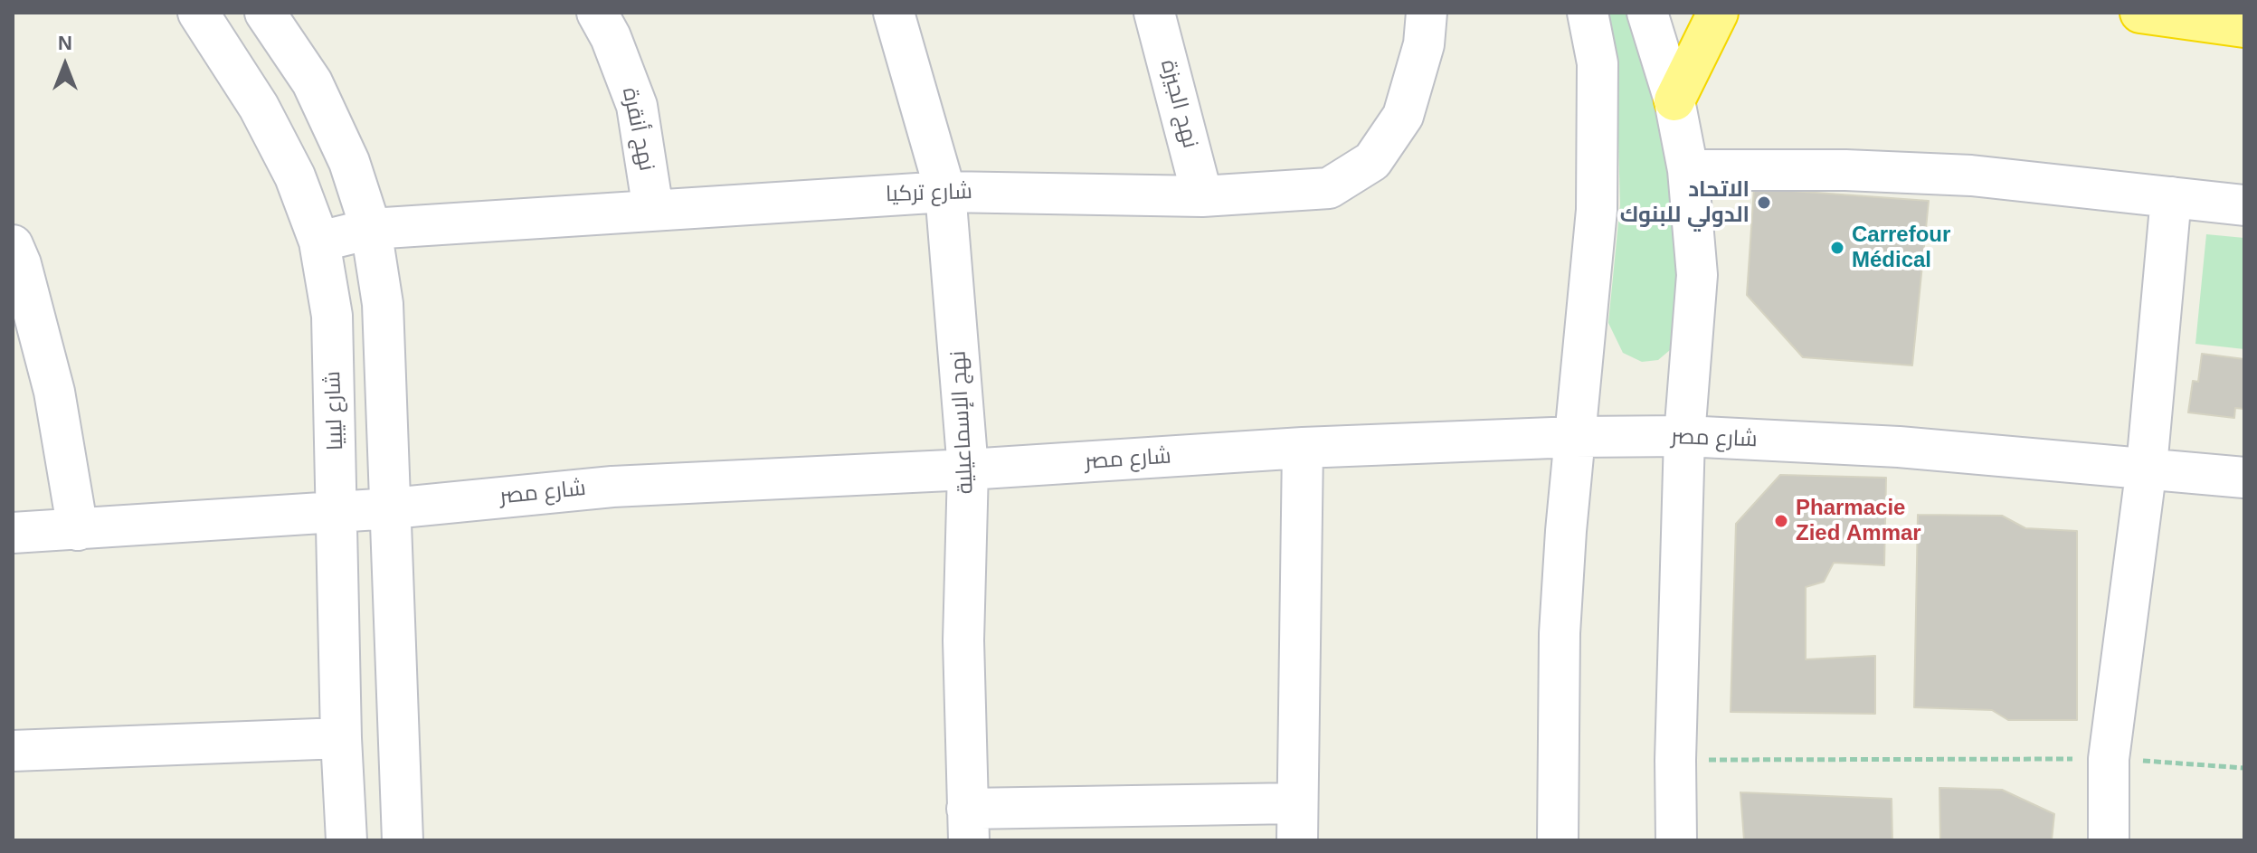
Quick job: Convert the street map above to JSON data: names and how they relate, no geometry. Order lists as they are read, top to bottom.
{
  "streets": {
    "street": [
      "نهج الجيزة",
      "نهج أنقرة",
      "شارع تركيا",
      "شارع ليبيا",
      "نهج الإسماعيلية",
      "شارع مصر"
    ]
  },
  "crossings": [
    ["نهج الجيزة", "شارع تركيا"],
    ["نهج أنقرة", "شارع تركيا"],
    ["شارع تركيا", "شارع ليبيا"],
    ["شارع تركيا", "نهج الإسماعيلية"],
    ["شارع ليبيا", "شارع مصر"],
    ["نهج الإسماعيلية", "شارع مصر"]
  ],
  "places": ["الاتحاد الدولي للبنوك", "Carrefour Médical", "Pharmacie Zied Ammar"],
  "north": "top"
}
